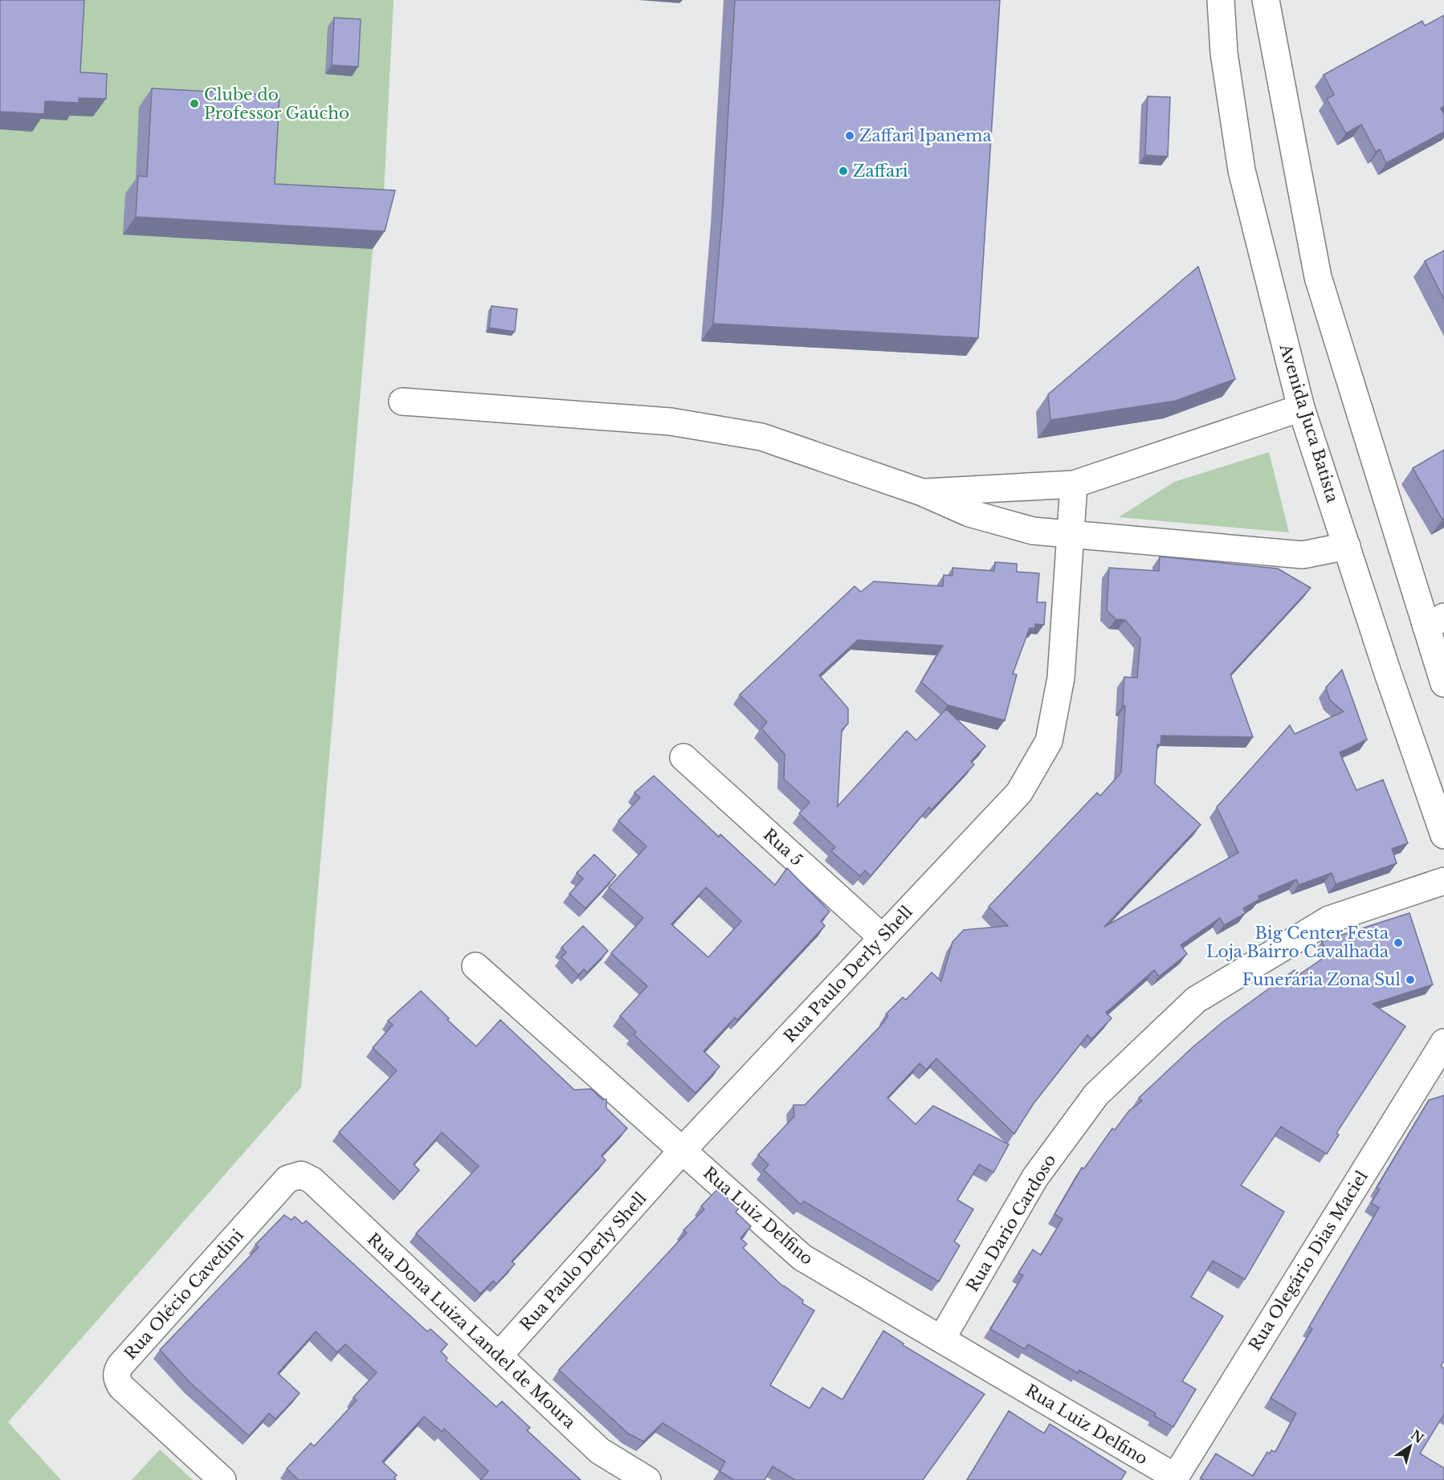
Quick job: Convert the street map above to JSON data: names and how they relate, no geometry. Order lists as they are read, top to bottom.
{
  "streets": {
    "street": [
      "Avenida Juca Batista",
      "Rua 5",
      "Rua Paulo Derly Shell",
      "Rua Luiz Delfino",
      "Rua Dario Cardoso",
      "Rua Olegário Dias Maciel",
      "Rua Olécio Cavedini",
      "Rua Dona Luiza Landel de Moura"
    ]
  },
  "crossings": [
    ["Rua 5", "Rua Paulo Derly Shell"],
    ["Rua Paulo Derly Shell", "Rua Luiz Delfino"],
    ["Rua Paulo Derly Shell", "Rua Dona Luiza Landel de Moura"],
    ["Rua Luiz Delfino", "Rua Dario Cardoso"],
    ["Rua Luiz Delfino", "Rua Olegário Dias Maciel"],
    ["Rua Olécio Cavedini", "Rua Dona Luiza Landel de Moura"]
  ],
  "places": [
    "Clube do Professor Gaúcho",
    "Zaffari Ipanema",
    "Zaffari",
    "Big Center Festa Loja Bairro Cavalhada",
    "Funerária Zona Sul"
  ],
  "north": "top right"
}
